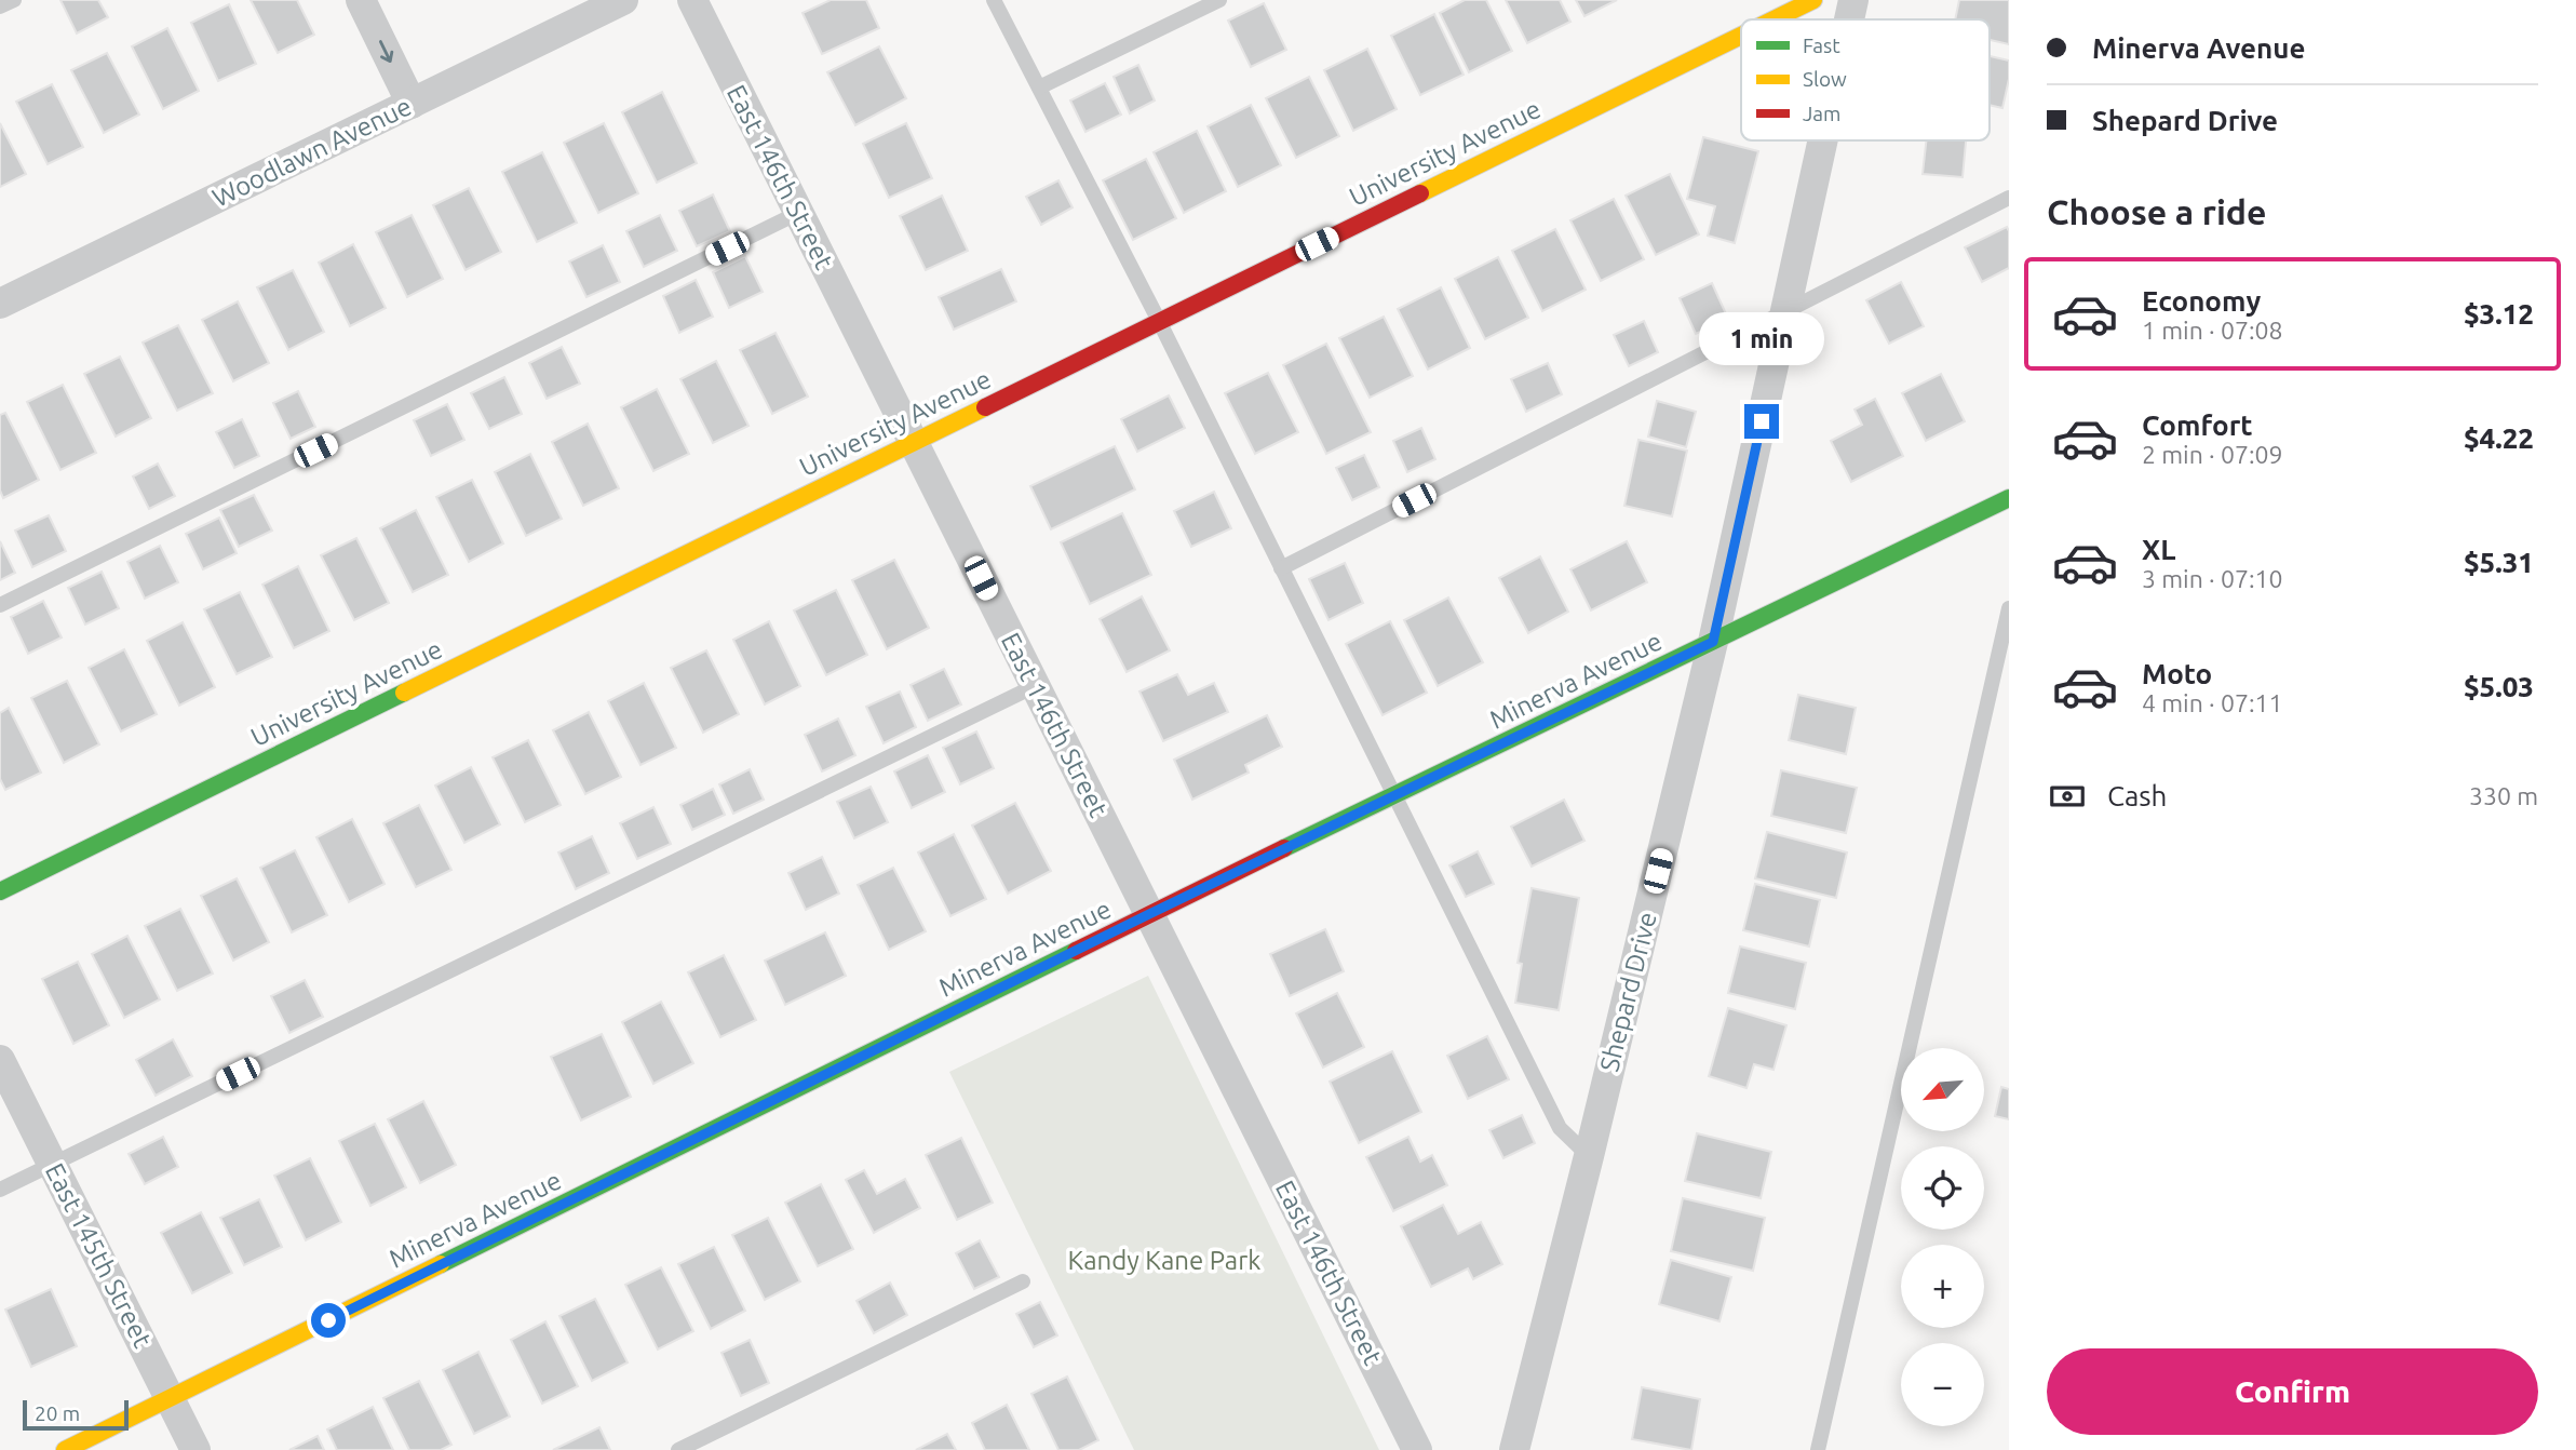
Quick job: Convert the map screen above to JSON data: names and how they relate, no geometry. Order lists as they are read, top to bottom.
{
  "streets": {
    "street": [
      "Woodlawn Avenue",
      "University Avenue",
      "East 146th Street",
      "Minerva Avenue",
      "Shepard Drive",
      "East 145th Street"
    ]
  },
  "crossings": [
    ["University Avenue", "East 146th Street"],
    ["East 146th Street", "Minerva Avenue"],
    ["Minerva Avenue", "Shepard Drive"],
    ["Minerva Avenue", "East 145th Street"]
  ],
  "parks": ["Kandy Kane Park"],
  "legend": ["Fast", "Slow", "Jam"],
  "scale_bar": "20 m",
  "north": "bottom left",
  "page": {
    "banner": ["Minerva Avenue", "Shepard Drive"],
    "heading": "Choose a ride",
    "list": [
      {
        "name": "Economy",
        "note": "1 min · 07:08",
        "value": "$3.12"
      },
      {
        "name": "Comfort",
        "note": "2 min · 07:09",
        "value": "$4.22"
      },
      {
        "name": "XL",
        "note": "3 min · 07:10",
        "value": "$5.31"
      },
      {
        "name": "Moto",
        "note": "4 min · 07:11",
        "value": "$5.03"
      }
    ],
    "bubble": "1 min",
    "pay": ["Cash", "330 m"],
    "map_buttons": ["+", "−"],
    "buttons": "Confirm",
    "scale": "20 m"
  }
}
